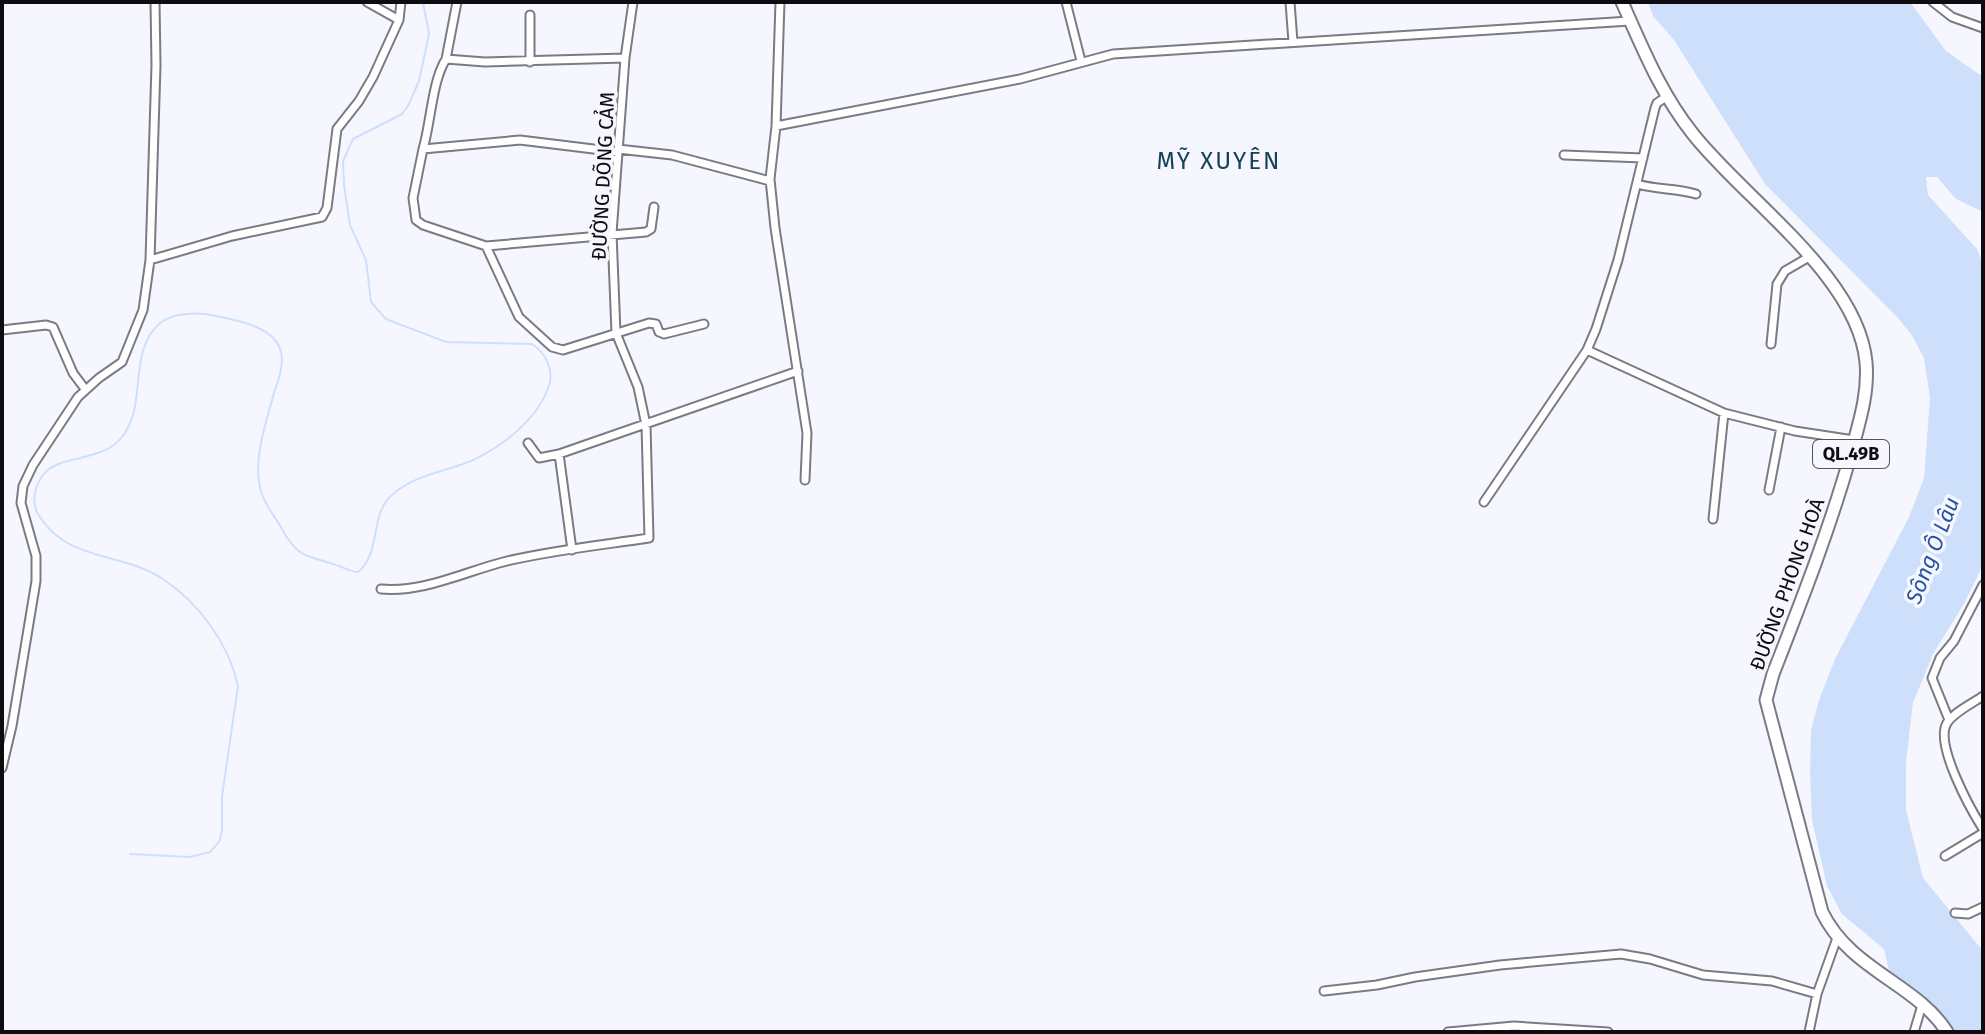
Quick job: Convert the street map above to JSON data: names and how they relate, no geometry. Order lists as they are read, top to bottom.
{
  "streets": {
    "main road": ["QL.49B", "ĐƯỜNG PHONG HOÀ"],
    "street": ["ĐƯỜNG DÕNG CẢM"]
  },
  "crossings": [
    ["QL.49B", "ĐƯỜNG PHONG HOÀ"]
  ],
  "districts": ["MỸ XUYÊN"],
  "water": ["Sông Ô Lâu"]
}
